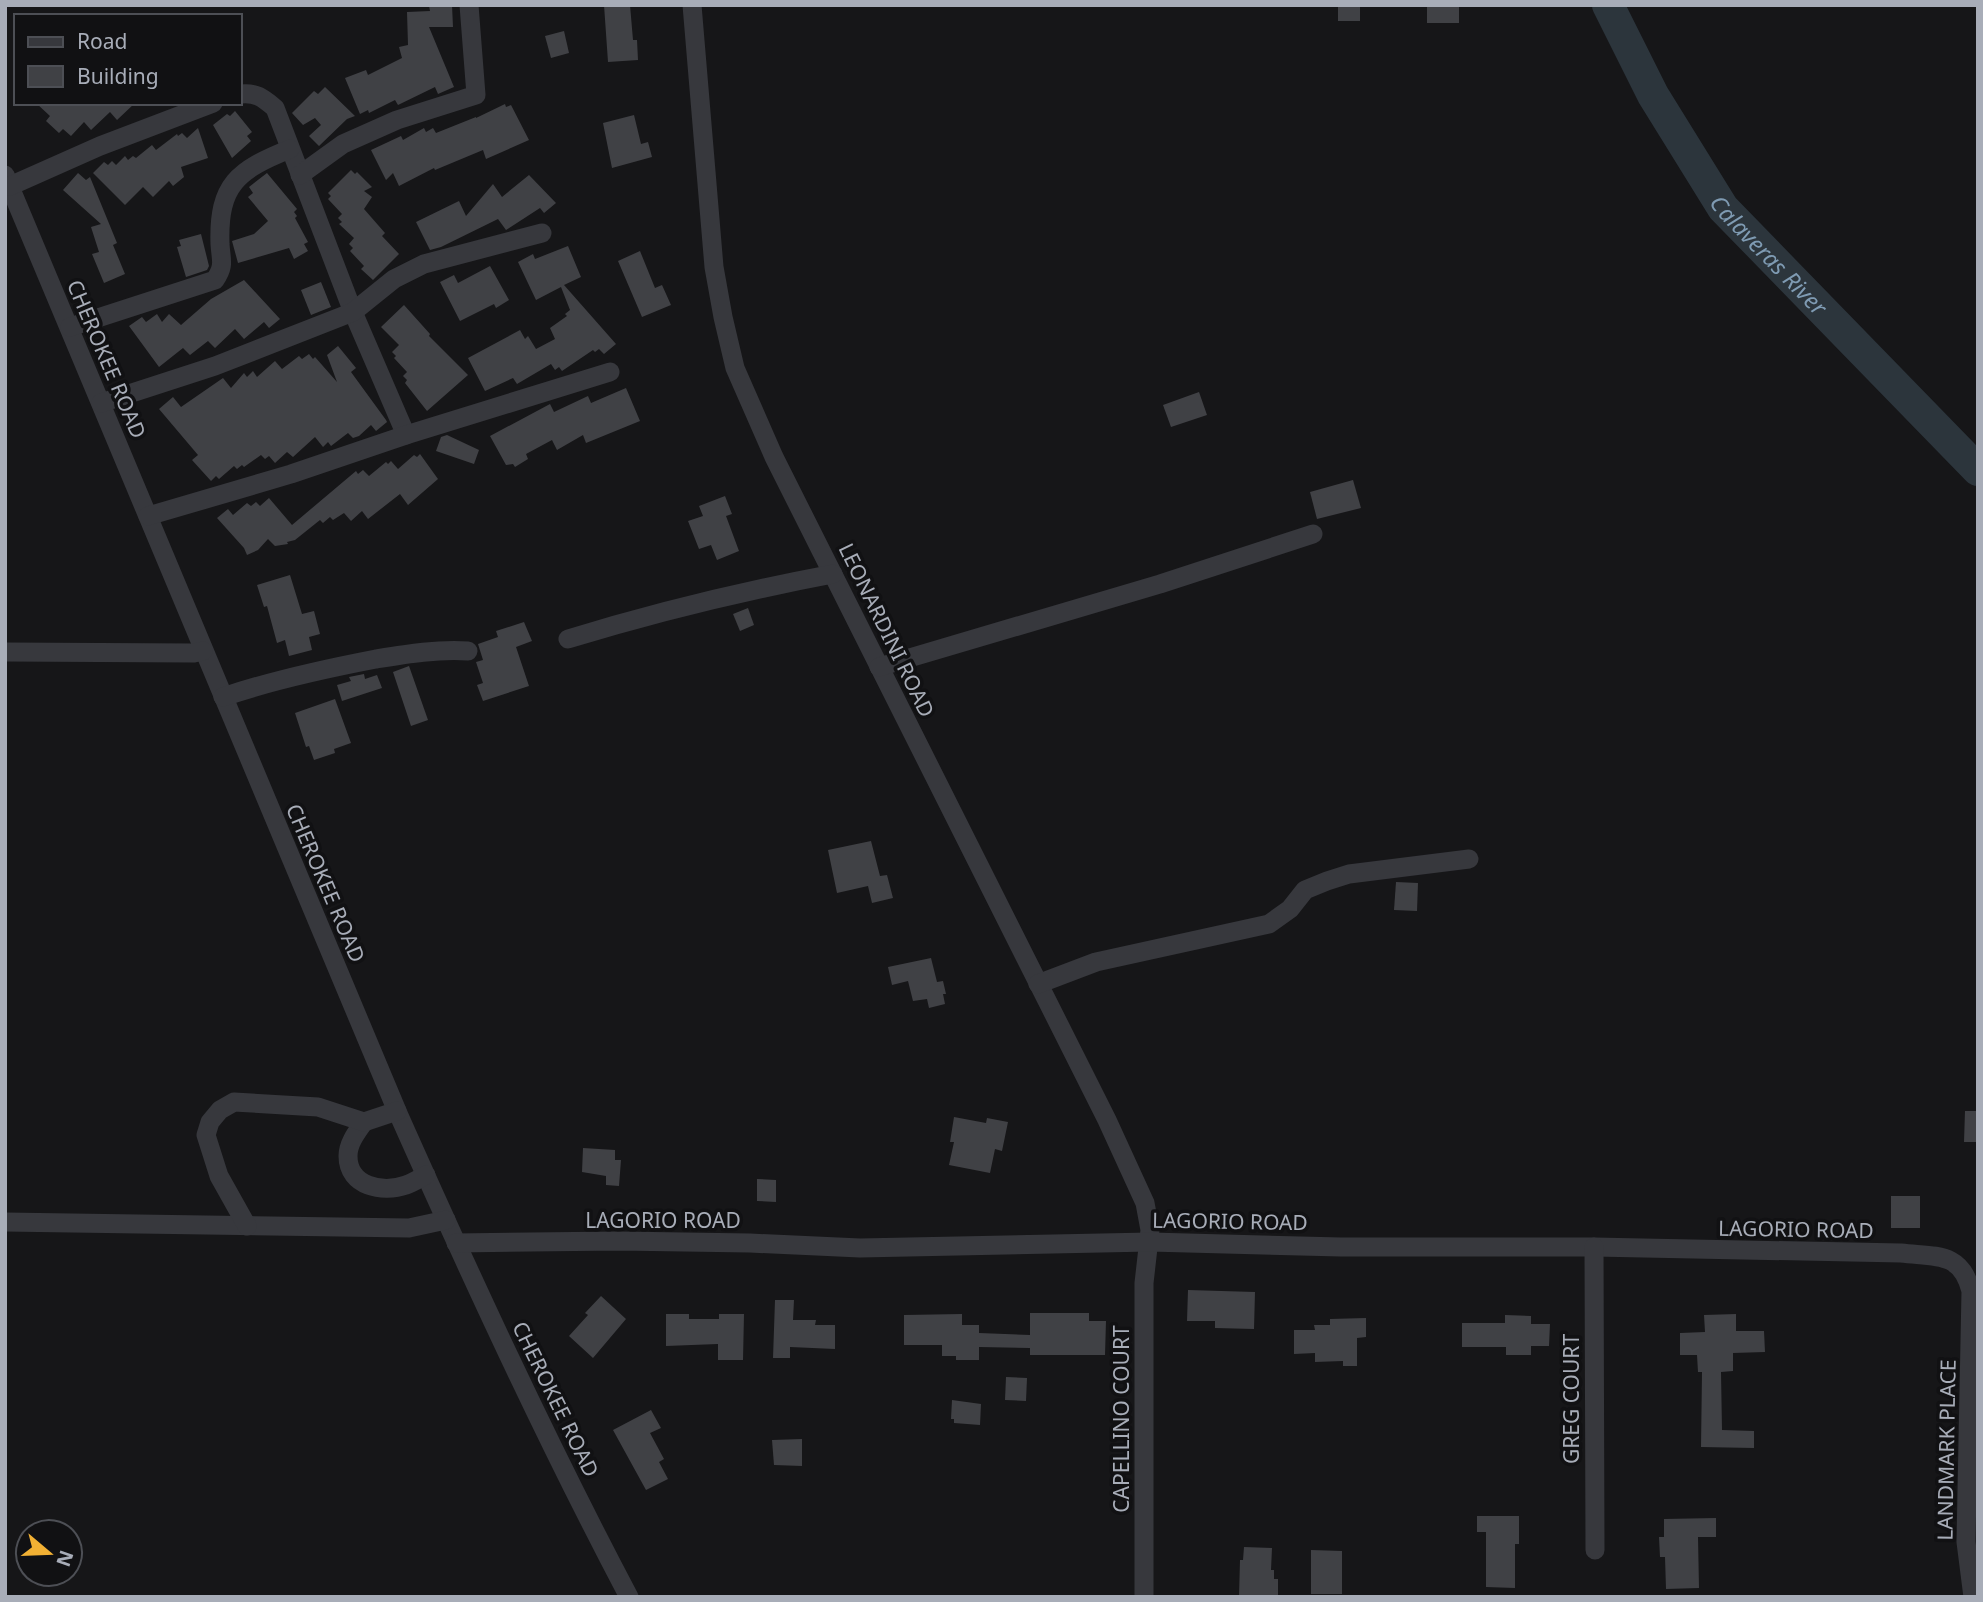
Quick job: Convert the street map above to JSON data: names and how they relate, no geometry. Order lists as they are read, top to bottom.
{
  "streets": {
    "street": [
      "CHEROKEE ROAD",
      "LEONARDINI ROAD",
      "LAGORIO ROAD",
      "GREG COURT",
      "CAPELLINO COURT",
      "LANDMARK PLACE"
    ]
  },
  "crossings": [
    ["CHEROKEE ROAD", "LAGORIO ROAD"],
    ["LEONARDINI ROAD", "LAGORIO ROAD"],
    ["LEONARDINI ROAD", "CAPELLINO COURT"],
    ["LAGORIO ROAD", "GREG COURT"],
    ["LAGORIO ROAD", "CAPELLINO COURT"],
    ["LAGORIO ROAD", "LANDMARK PLACE"]
  ],
  "water": ["Calaveras River"],
  "legend": ["Road", "Building"],
  "north": "right"
}
